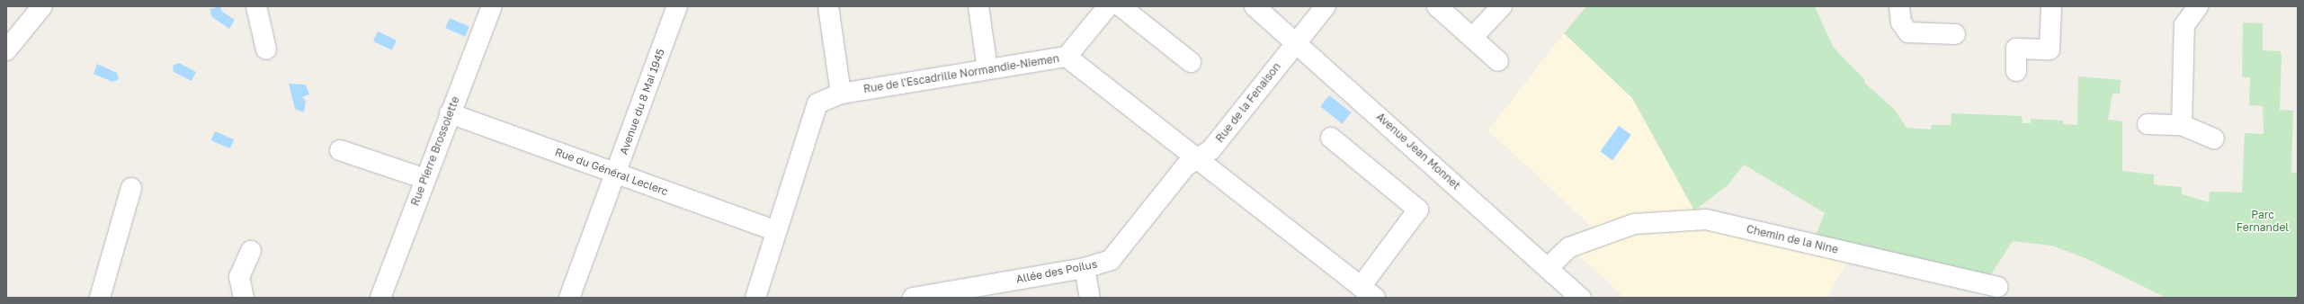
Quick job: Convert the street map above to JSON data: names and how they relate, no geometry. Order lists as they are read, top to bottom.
{
  "streets": {
    "street": [
      "Rue de l'Escadrille Normandie-Niemen",
      "Avenue du 8 Mai 1945",
      "Rue de la Fenaison",
      "Rue Pierre Brossolette",
      "Avenue Jean Monnet",
      "Rue du Général Leclerc",
      "Chemin de la Nine",
      "Allée des Poilus"
    ]
  },
  "crossings": [
    ["Rue de l'Escadrille Normandie-Niemen", "Rue de la Fenaison"],
    ["Rue de l'Escadrille Normandie-Niemen", "Rue du Général Leclerc"],
    ["Rue de l'Escadrille Normandie-Niemen", "Allée des Poilus"],
    ["Avenue du 8 Mai 1945", "Rue du Général Leclerc"],
    ["Rue de la Fenaison", "Avenue Jean Monnet"],
    ["Rue de la Fenaison", "Allée des Poilus"],
    ["Rue Pierre Brossolette", "Rue du Général Leclerc"],
    ["Avenue Jean Monnet", "Chemin de la Nine"]
  ],
  "parks": ["Parc Fernandel"]
}
